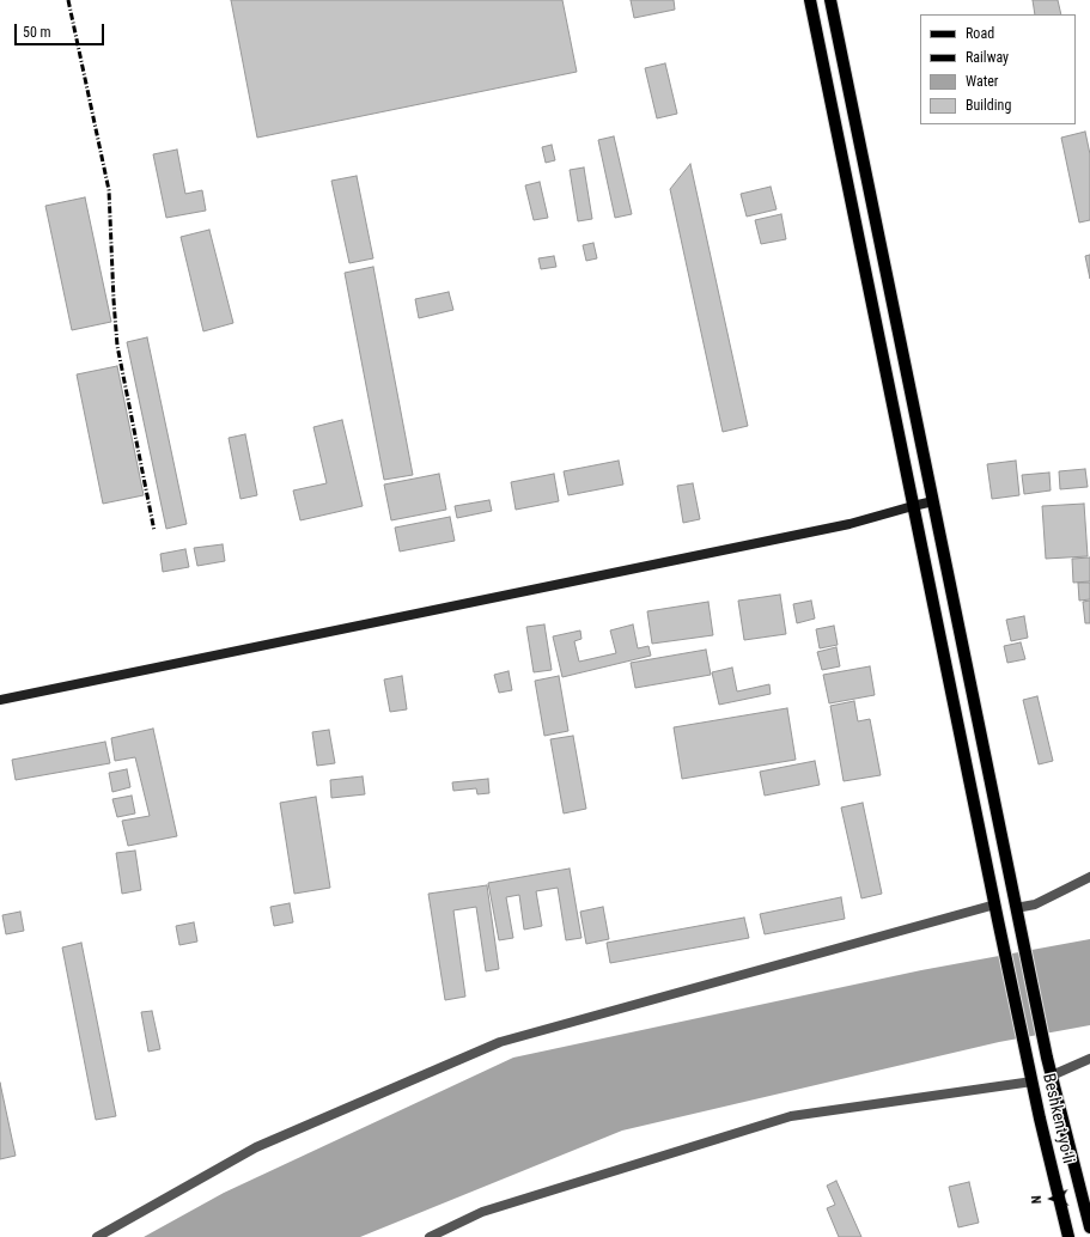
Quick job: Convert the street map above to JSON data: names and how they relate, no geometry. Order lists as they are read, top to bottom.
{
  "streets": {
    "main road": ["Beshkent yoʻli"]
  },
  "legend": [
    "Road",
    "Railway",
    "Water",
    "Building"
  ],
  "scale_bar": "50 m",
  "north": "left"
}
